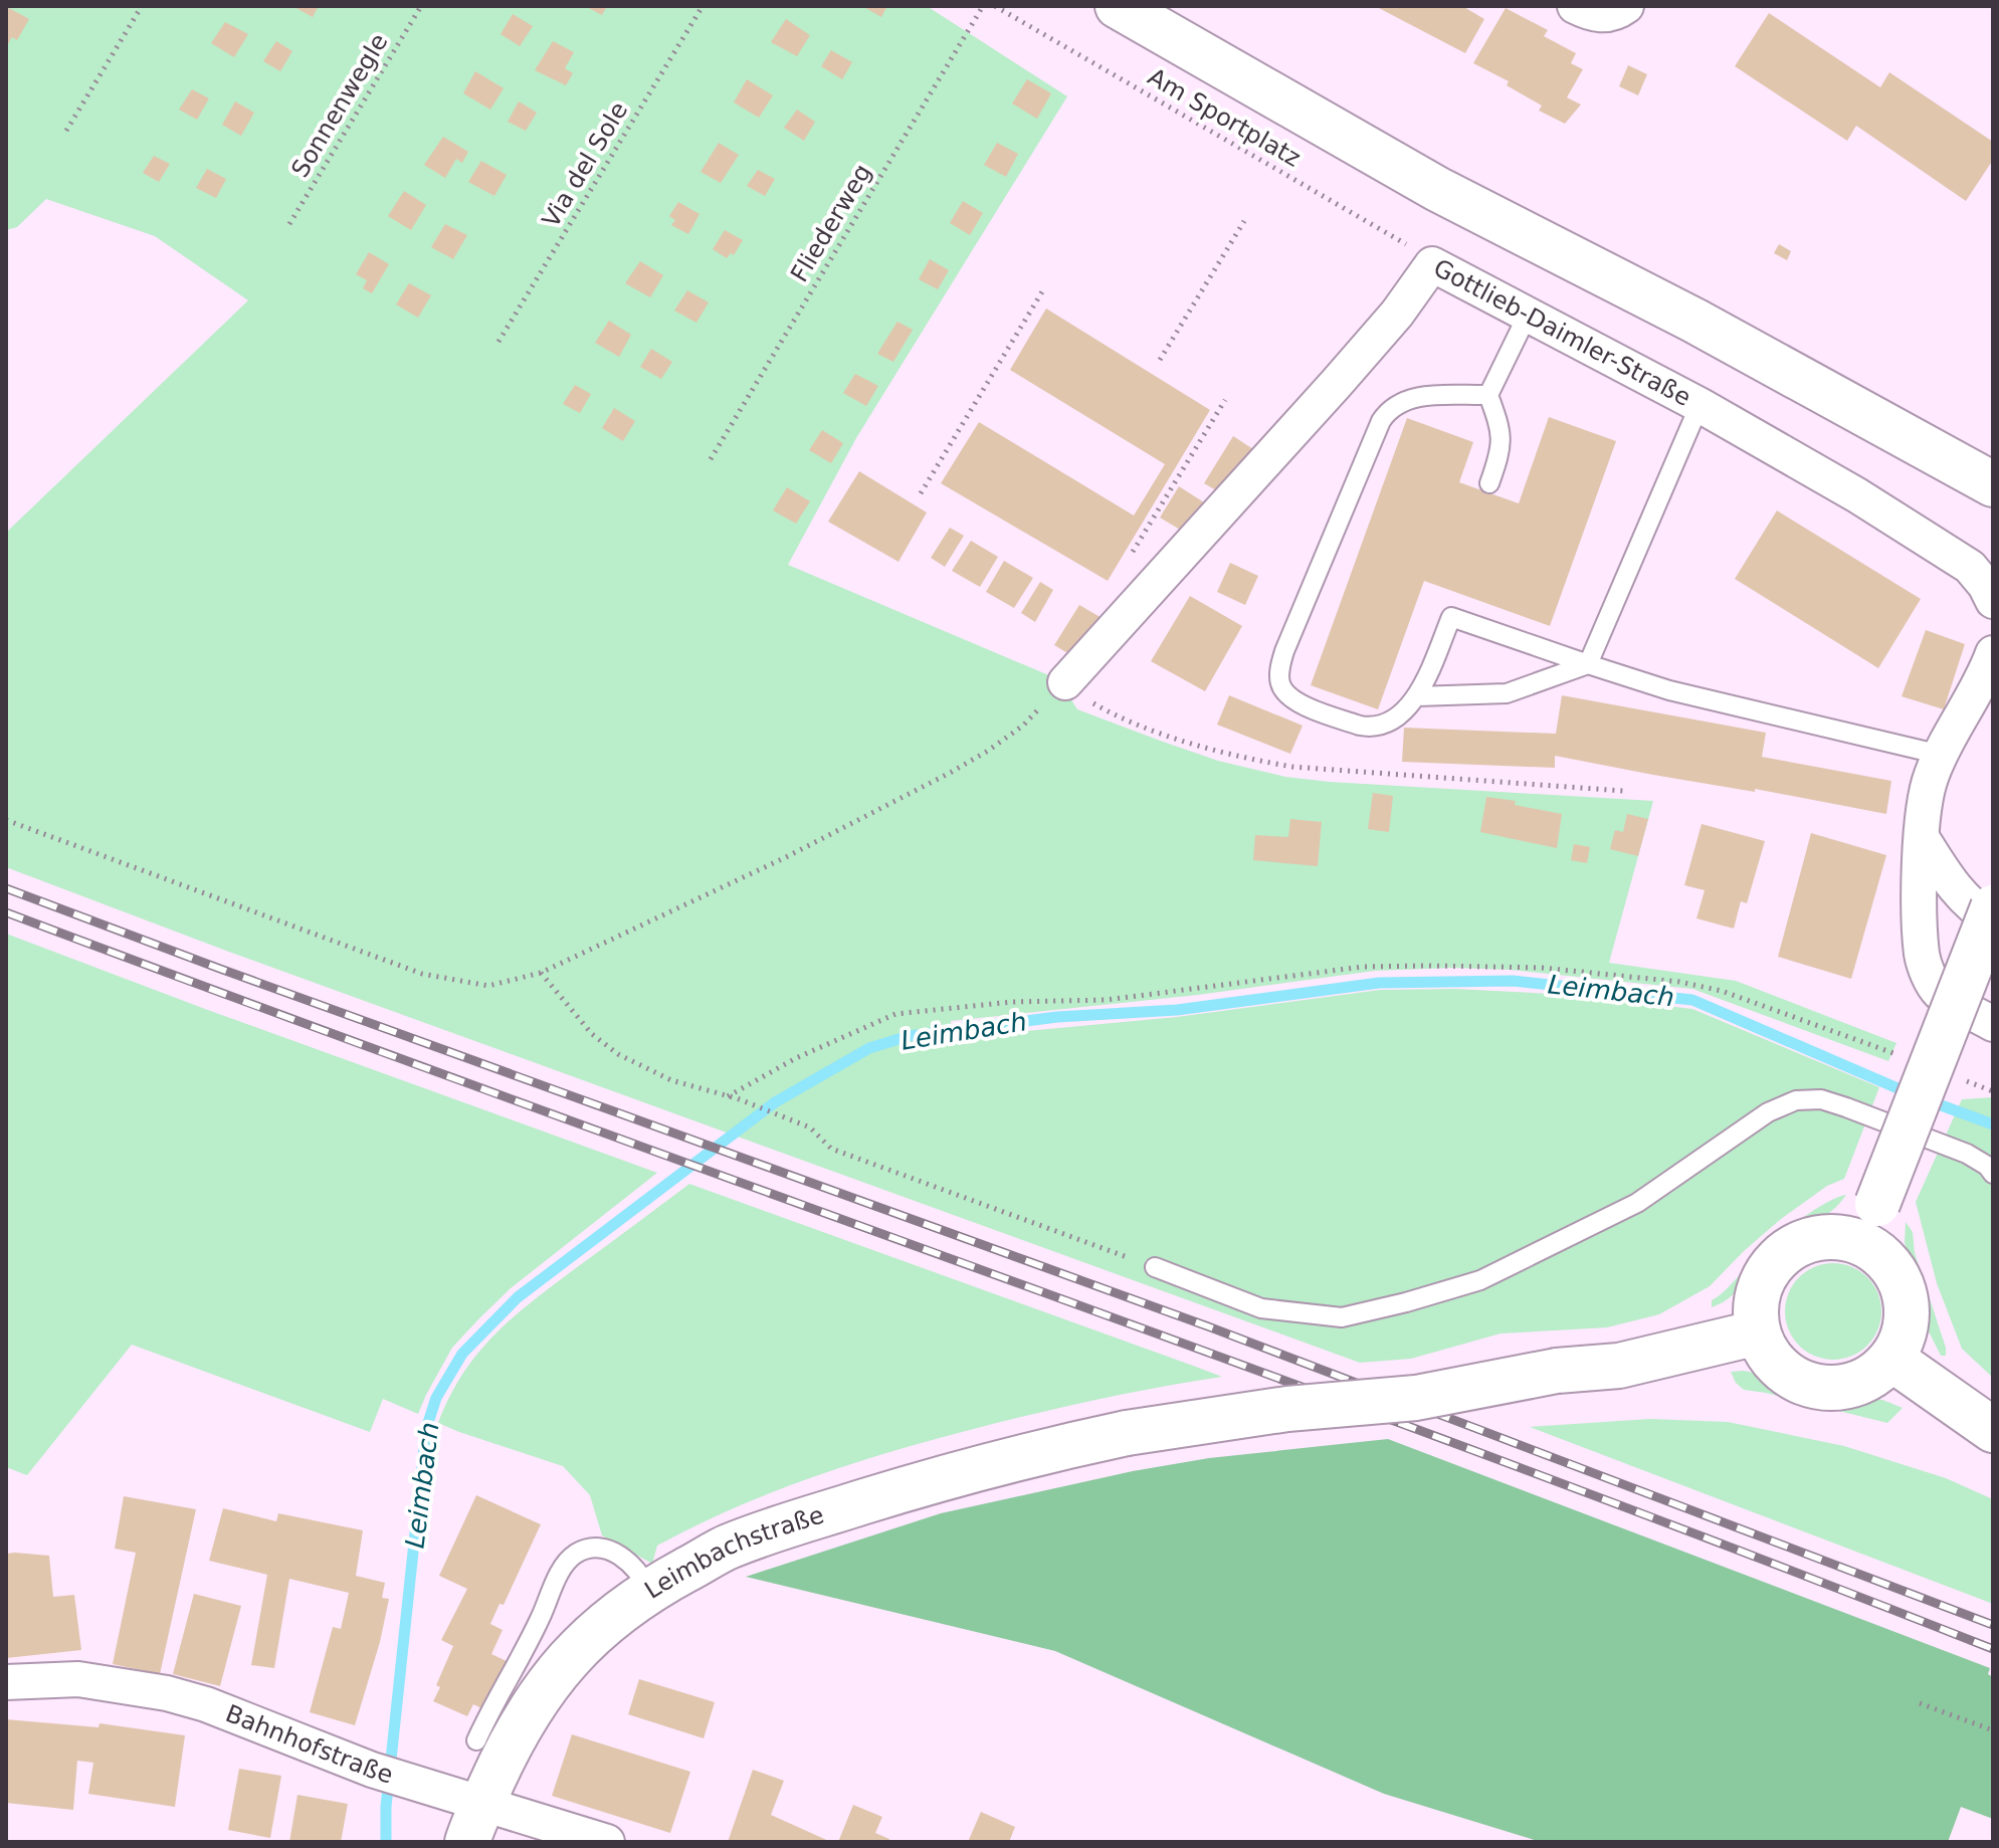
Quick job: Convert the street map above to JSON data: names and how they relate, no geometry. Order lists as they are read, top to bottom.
{
  "streets": {
    "street": ["Gottlieb-Daimler-Straße", "Leimbachstraße", "Bahnhofstraße"],
    "path": [
      "Sonnenwegle",
      "Am Sportplatz",
      "Via del Sole",
      "Fliederweg"
    ]
  },
  "crossings": [
    ["Am Sportplatz", "Gottlieb-Daimler-Straße"],
    ["Leimbachstraße", "Bahnhofstraße"]
  ],
  "water": ["Leimbach"]
}
